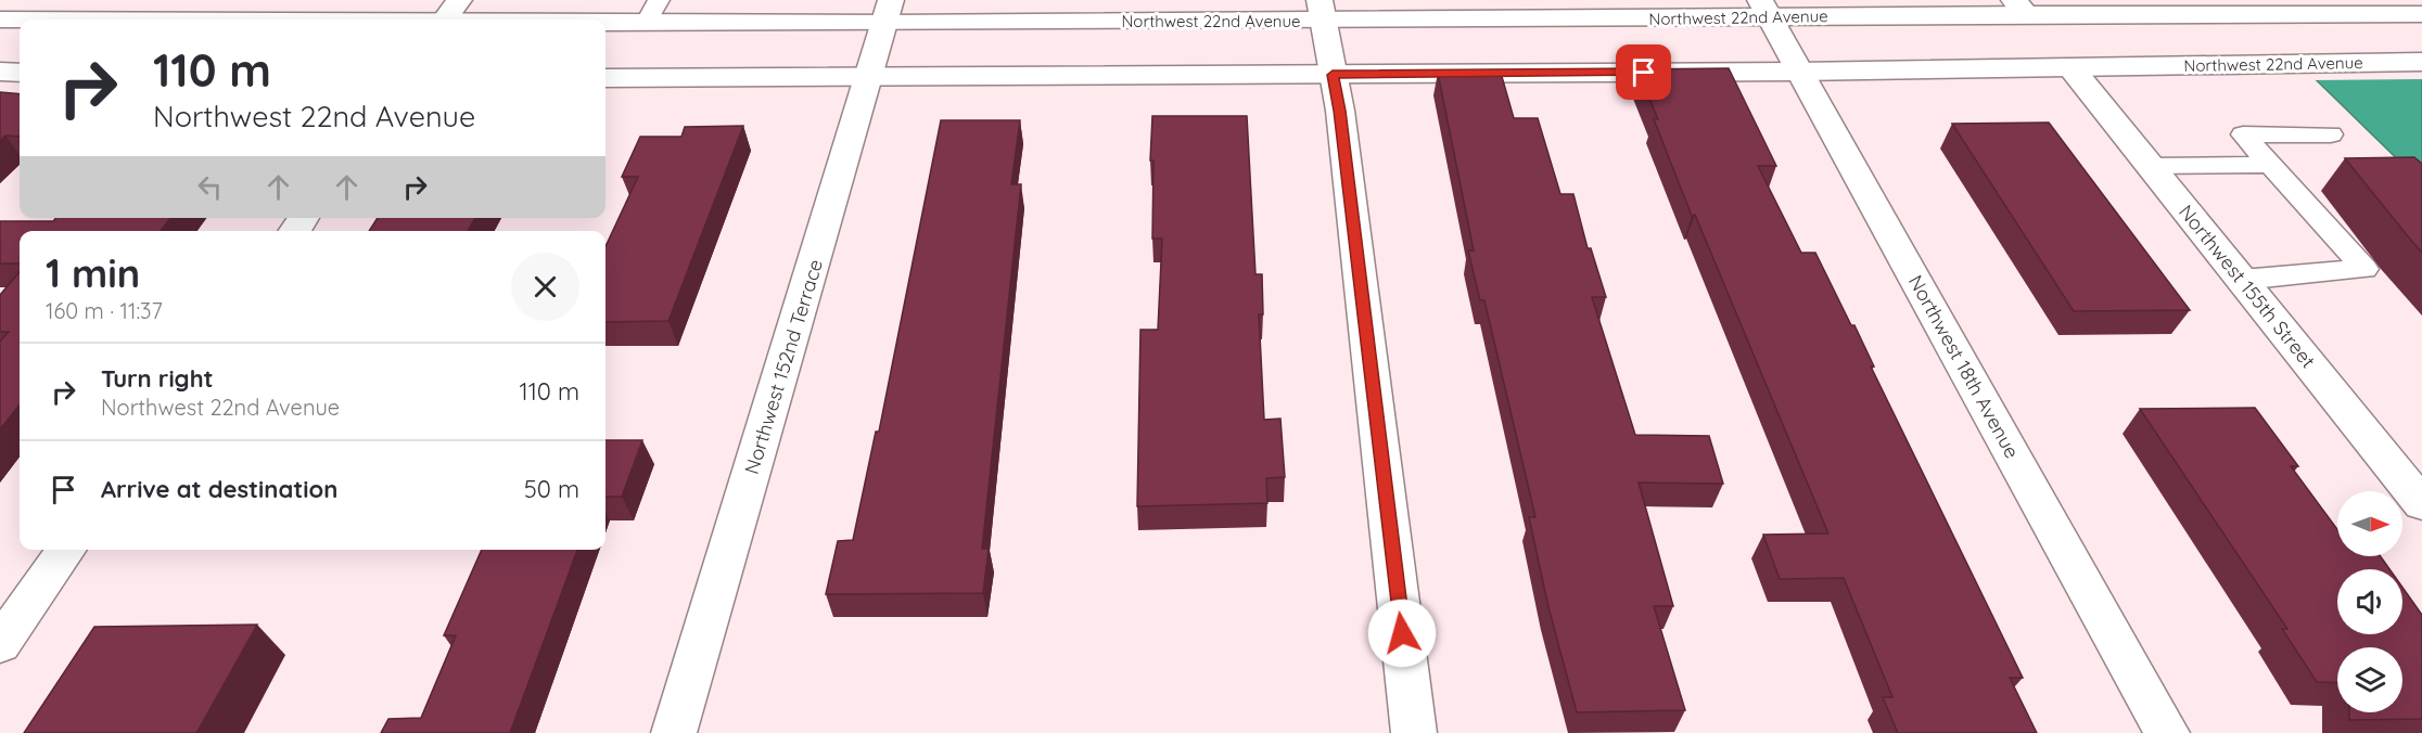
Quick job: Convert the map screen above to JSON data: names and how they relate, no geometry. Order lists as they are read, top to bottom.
{
  "streets": {
    "main road": [
      "Northwest 22nd Avenue",
      "Northwest 155th Street",
      "Northwest 152nd Terrace",
      "Northwest 18th Avenue"
    ]
  },
  "crossings": [
    ["Northwest 22nd Avenue", "Northwest 155th Street"],
    ["Northwest 22nd Avenue", "Northwest 152nd Terrace"],
    ["Northwest 22nd Avenue", "Northwest 18th Avenue"]
  ],
  "north": "right",
  "page": {
    "turn": ["110 m", "Northwest 22nd Avenue"],
    "heading": ["1 min", "160 m · 11:37"],
    "list": [
      {
        "name": "Turn right",
        "note": "Northwest 22nd Avenue",
        "value": "110 m"
      },
      {
        "name": "Arrive at destination",
        "value": "50 m"
      }
    ]
  }
}
